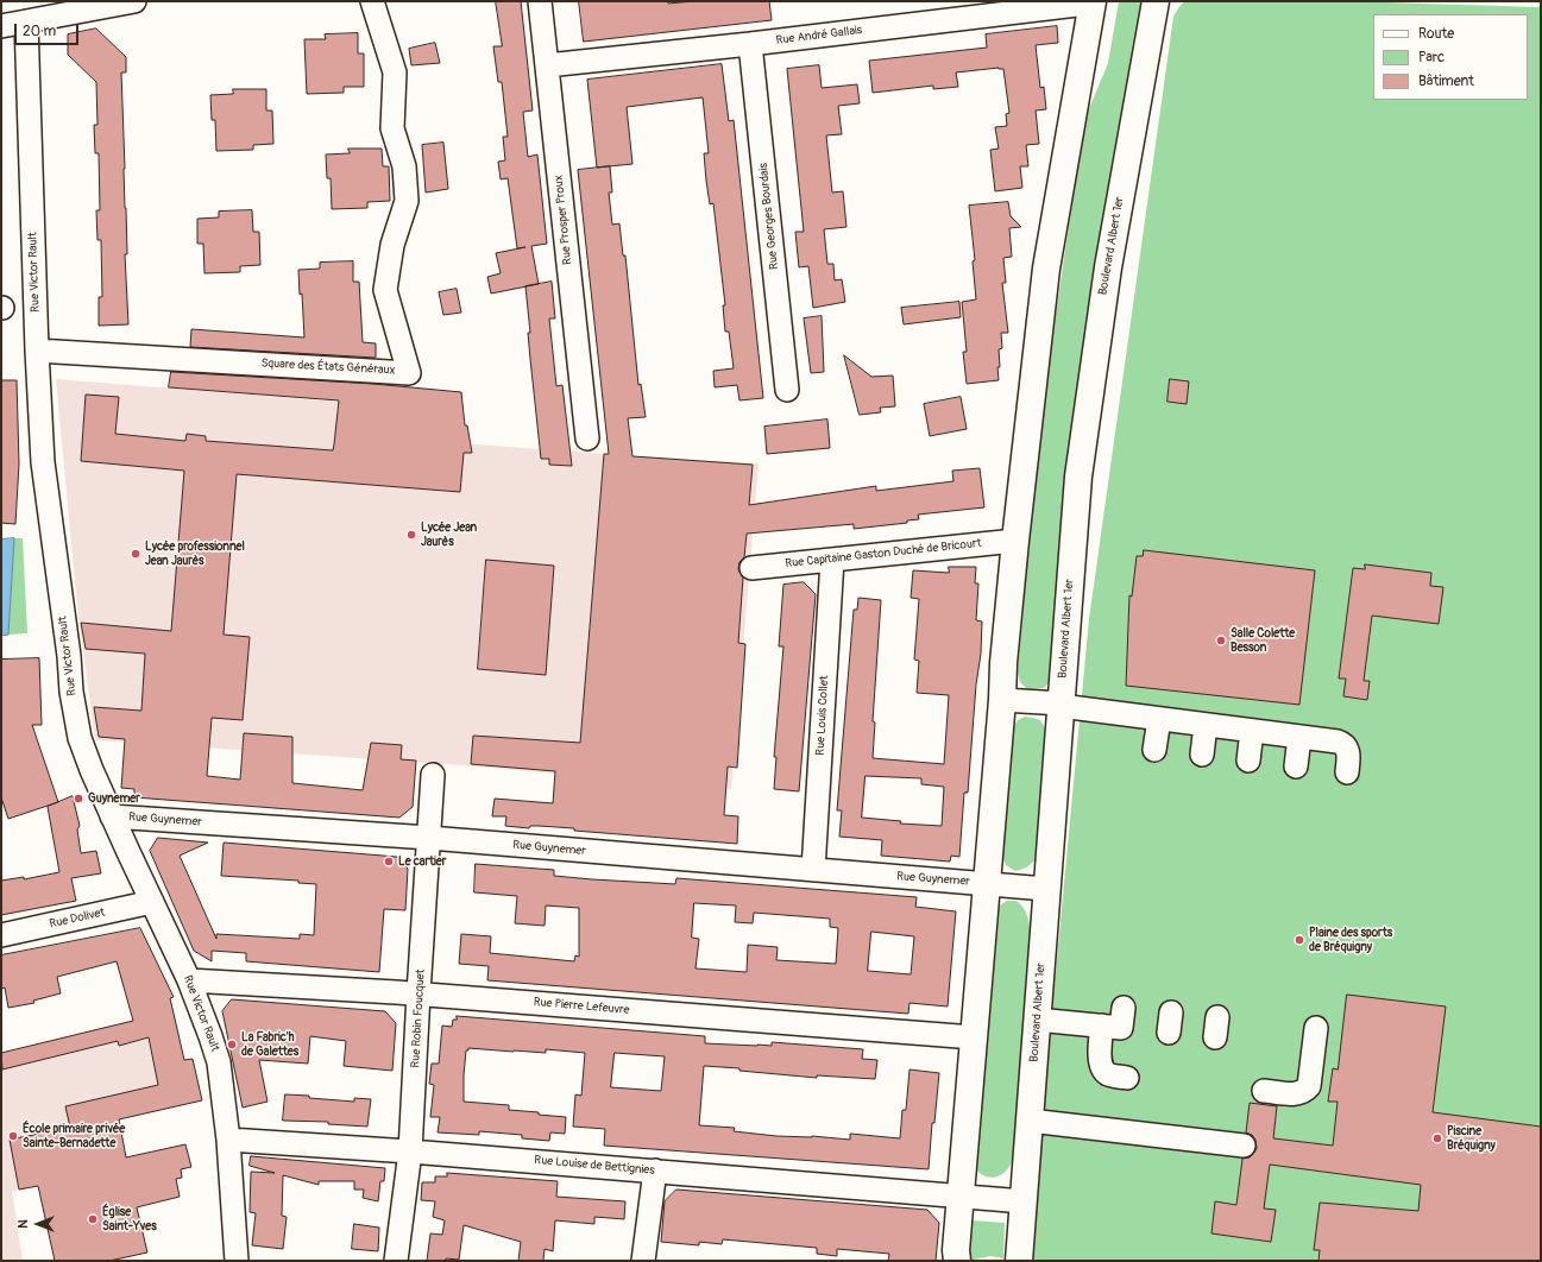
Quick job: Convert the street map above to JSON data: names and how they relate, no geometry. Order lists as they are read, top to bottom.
{
  "streets": {
    "main road": ["Boulevard Albert 1er"],
    "street": [
      "Rue André Gallais",
      "Rue Georges Bourdais",
      "Rue Prosper Proux",
      "Rue Victor Rault",
      "Square des États Généraux",
      "Rue Capitaine Gaston Duché de Bricourt",
      "Rue Louis Collet",
      "Rue Guynemer",
      "Rue Dolivet",
      "Rue Pierre Lefeuvre",
      "Rue Robin Foucquet",
      "Rue Louise de Bettignies"
    ]
  },
  "crossings": [
    ["Rue André Gallais", "Rue Georges Bourdais"],
    ["Rue André Gallais", "Rue Prosper Proux"],
    ["Boulevard Albert 1er", "Rue Guynemer"],
    ["Boulevard Albert 1er", "Rue Louise de Bettignies"],
    ["Rue Victor Rault", "Square des États Généraux"],
    ["Rue Victor Rault", "Rue Guynemer"],
    ["Rue Victor Rault", "Rue Dolivet"],
    ["Rue Victor Rault", "Rue Pierre Lefeuvre"],
    ["Rue Victor Rault", "Rue Louise de Bettignies"],
    ["Rue Capitaine Gaston Duché de Bricourt", "Rue Louis Collet"],
    ["Rue Louis Collet", "Rue Guynemer"],
    ["Rue Guynemer", "Rue Robin Foucquet"],
    ["Rue Pierre Lefeuvre", "Rue Robin Foucquet"],
    ["Rue Robin Foucquet", "Rue Louise de Bettignies"]
  ],
  "places": [
    "Lycée Jean Jaurès",
    "Lycée professionnel Jean Jaurès",
    "Salle Colette Besson",
    "Guynemer",
    "Le cartier",
    "Plaine des sports de Bréquigny",
    "La Fabric'h de Galettes",
    "École primaire privée Sainte-Bernadette",
    "Piscine Bréquigny",
    "Église Saint-Yves"
  ],
  "legend": ["Route", "Parc", "Bâtiment"],
  "scale_bar": "20 m",
  "north": "left"
}
